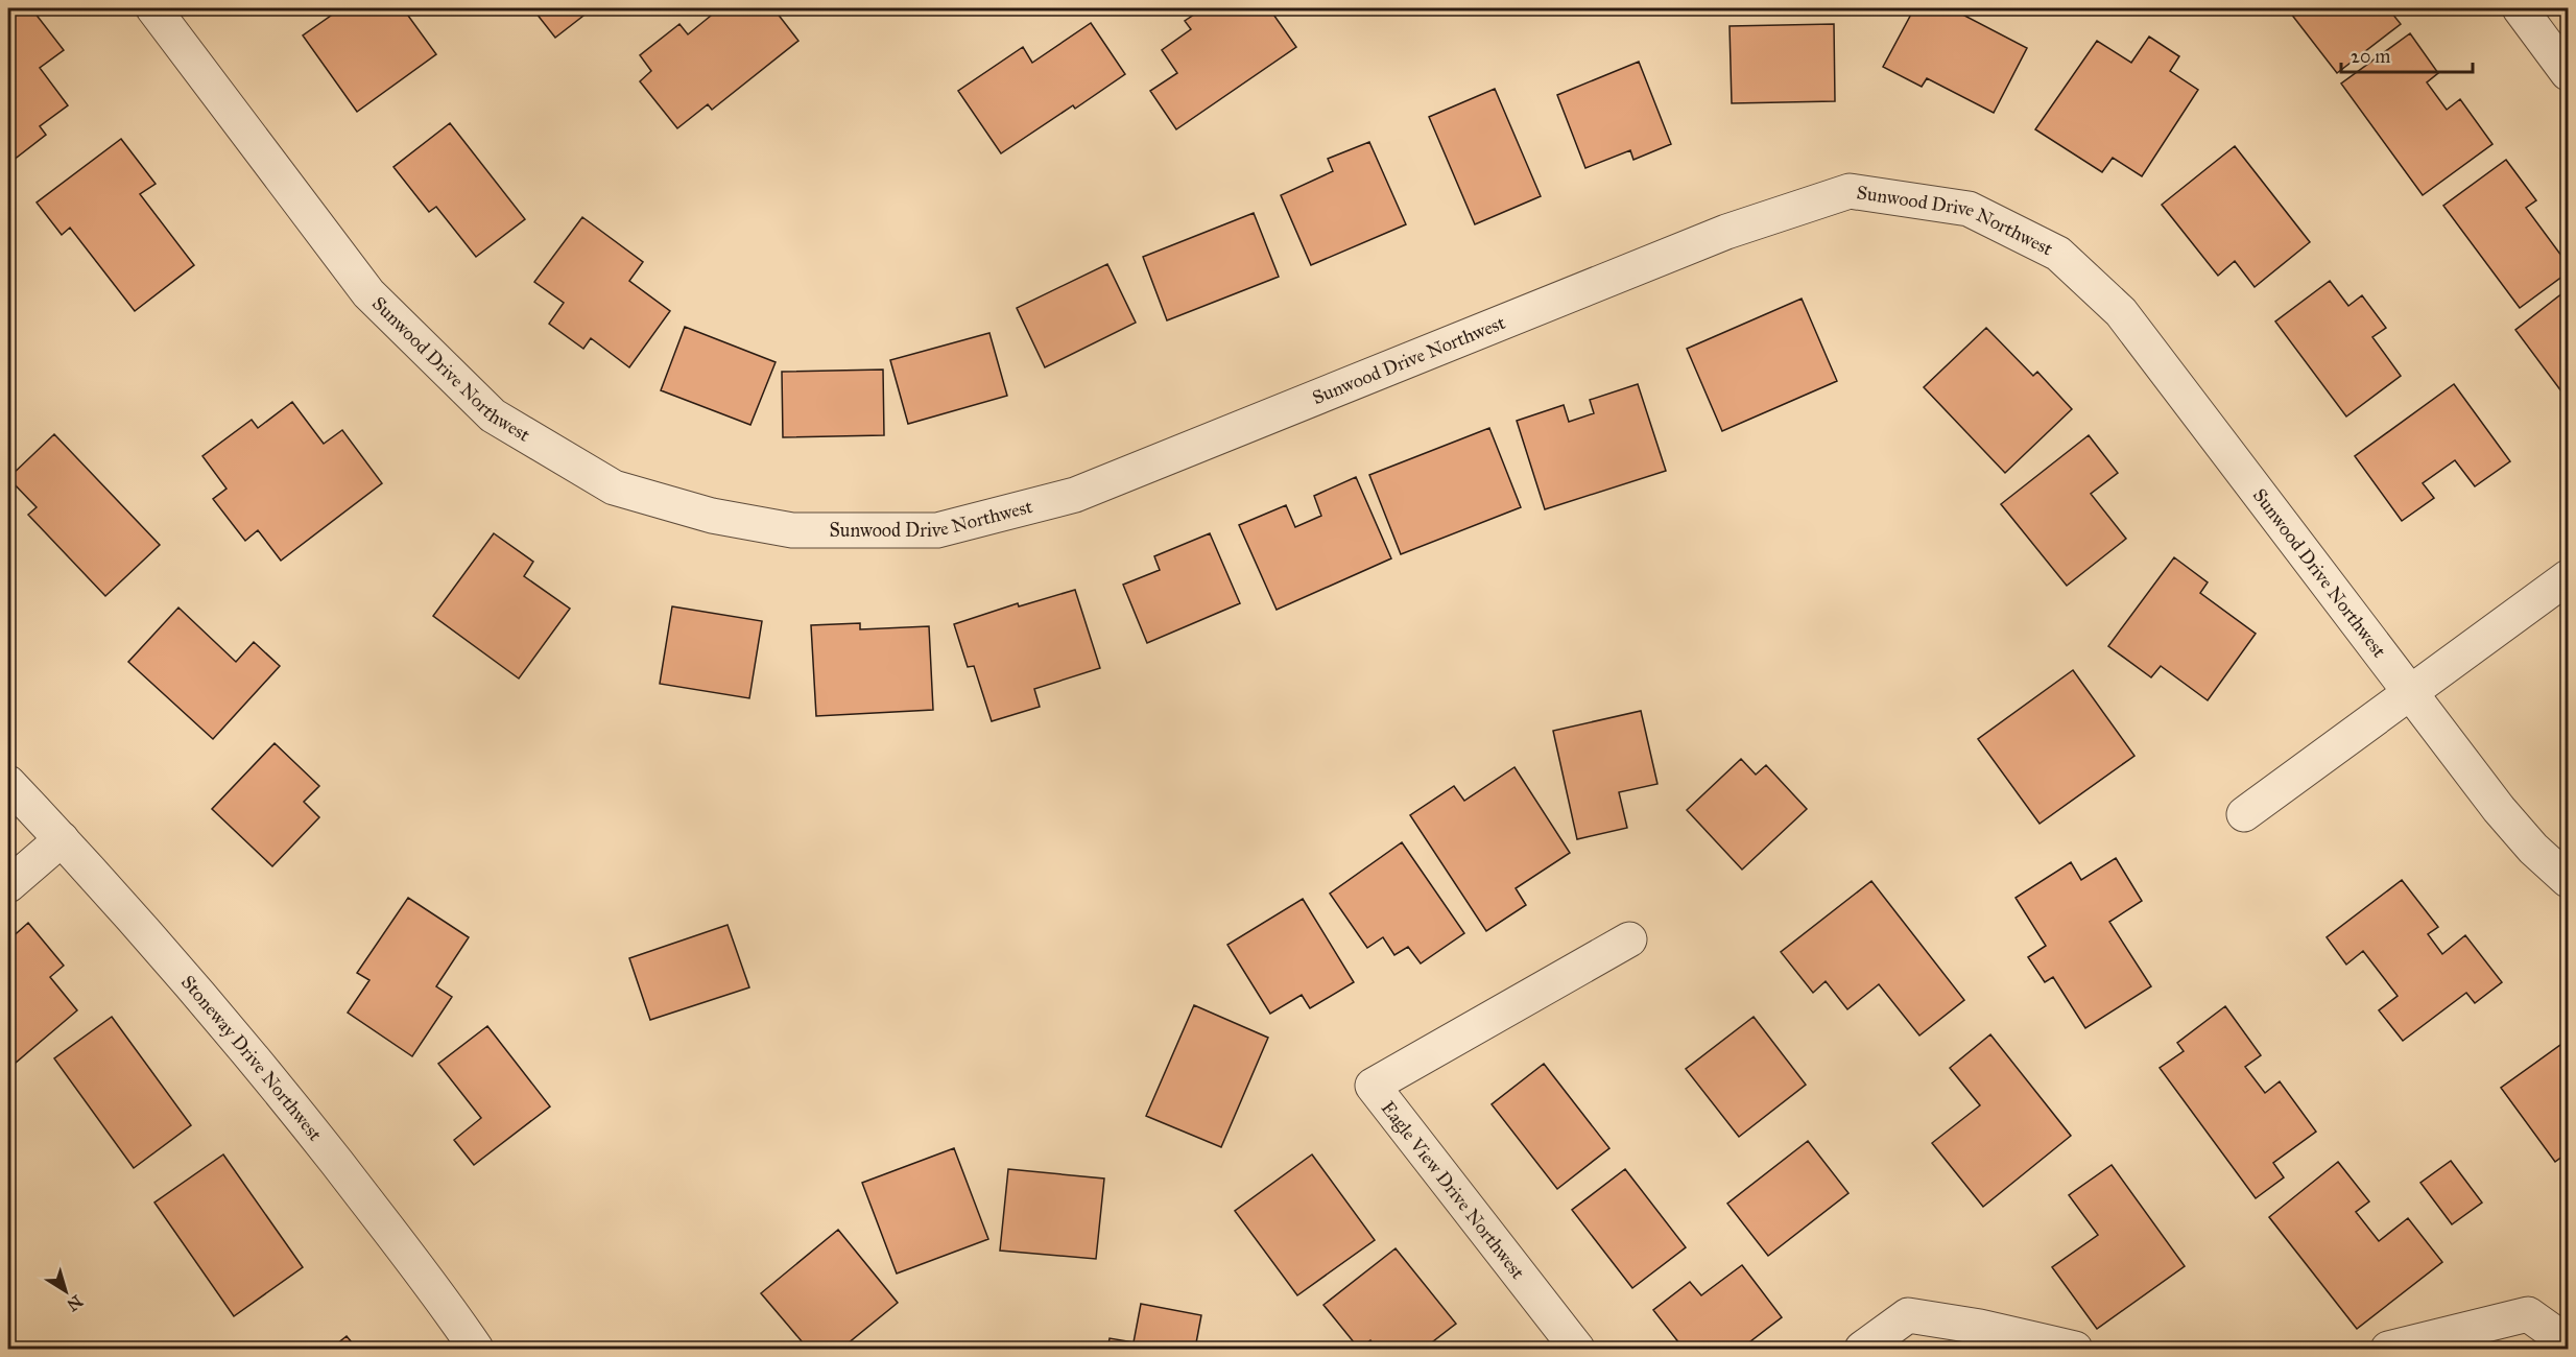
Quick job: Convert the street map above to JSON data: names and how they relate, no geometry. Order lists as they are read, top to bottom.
{
  "streets": {
    "street": ["Sunwood Drive Northwest", "Stoneway Drive Northwest", "Eagle View Drive Northwest"]
  },
  "scale_bar": "20 m",
  "north": "bottom right"
}
